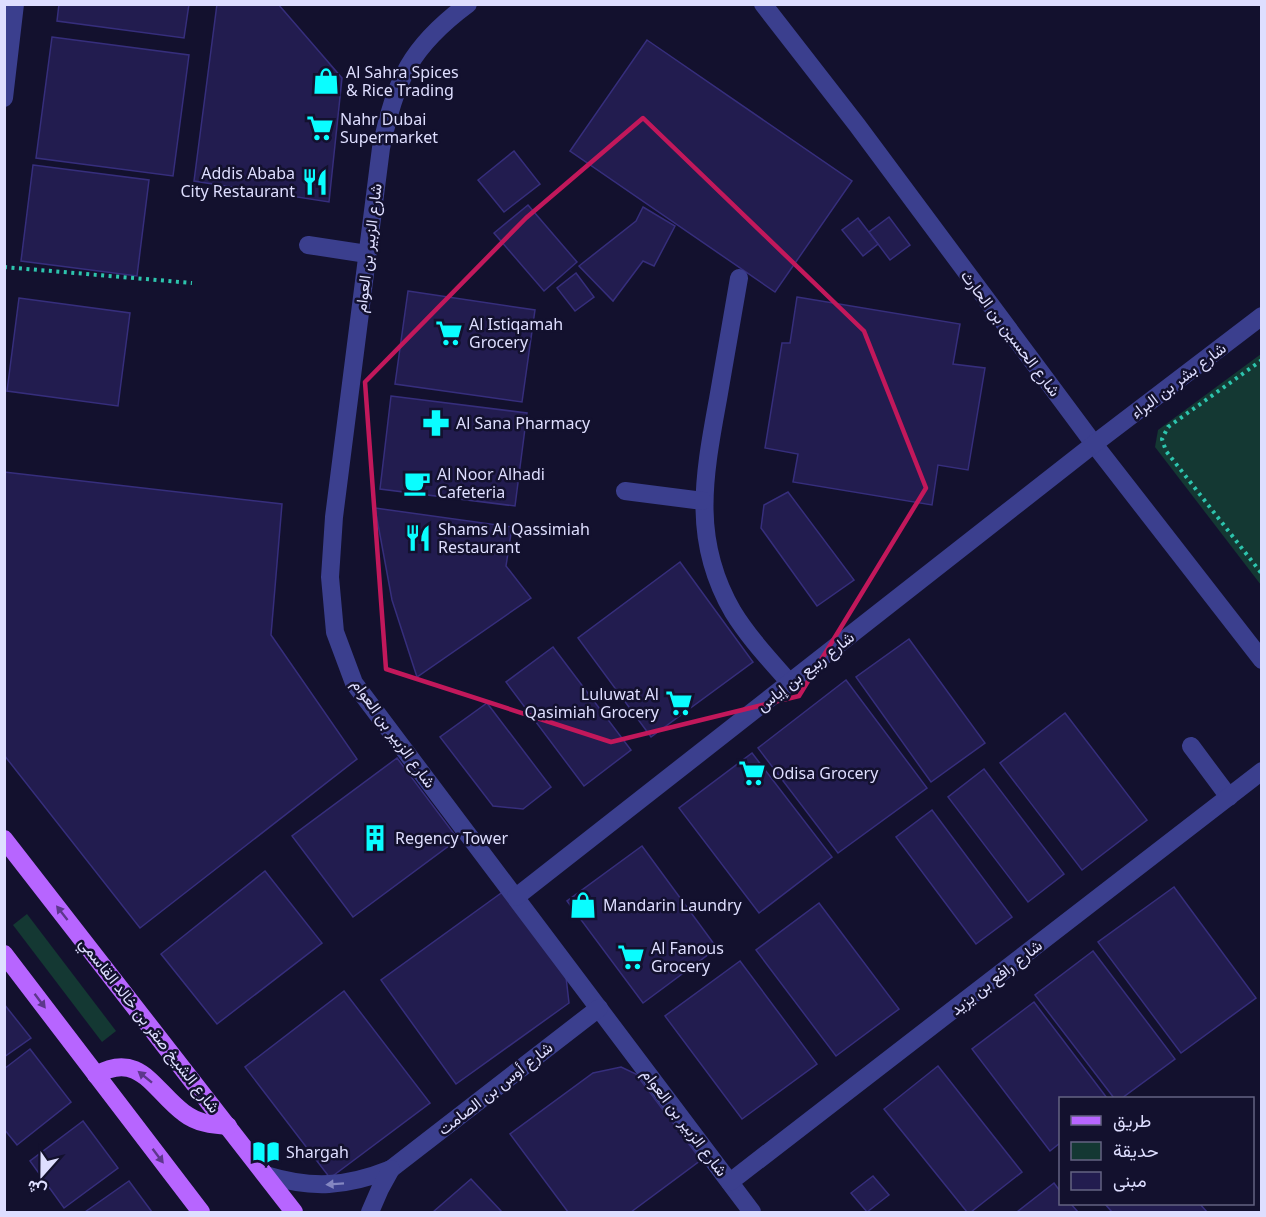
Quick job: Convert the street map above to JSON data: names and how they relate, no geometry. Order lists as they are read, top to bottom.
{
  "streets": {
    "main road": ["شارع الشيخ صقر بن خالد القاسمي"],
    "street": [
      "شارع الزبير بن العوام",
      "شارع الحسين بن الحارث",
      "شارع بشر بن البراء",
      "شارع ربيع بن إياس",
      "شارع رافع بن يزيد",
      "شارع أوس بن الصامت"
    ]
  },
  "crossings": [
    ["شارع الزبير بن العوام", "شارع ربيع بن إياس"],
    ["شارع الزبير بن العوام", "شارع رافع بن يزيد"],
    ["شارع الزبير بن العوام", "شارع أوس بن الصامت"],
    ["شارع الحسين بن الحارث", "شارع بشر بن البراء"],
    ["شارع الحسين بن الحارث", "شارع ربيع بن إياس"],
    ["شارع بشر بن البراء", "شارع ربيع بن إياس"],
    ["شارع الشيخ صقر بن خالد القاسمي", "شارع أوس بن الصامت"]
  ],
  "places": {
    "shop": ["Al Sahra Spices & Rice Trading", "Mandarin Laundry"],
    "supermarket": [
      "Nahr Dubai Supermarket",
      "Al Istiqamah Grocery",
      "Luluwat Al Qasimiah Grocery",
      "Odisa Grocery",
      "Al Fanous Grocery"
    ],
    "restaurant": ["Addis Ababa City Restaurant", "Shams Al Qassimiah Restaurant"],
    "pharmacy": ["Al Sana Pharmacy"],
    "cafe": ["Al Noor Alhadi Cafeteria"],
    "building": ["Regency Tower"],
    "library": ["Shargah"]
  },
  "legend": ["طريق", "حديقة", "مبنى"],
  "north": "bottom"
}
